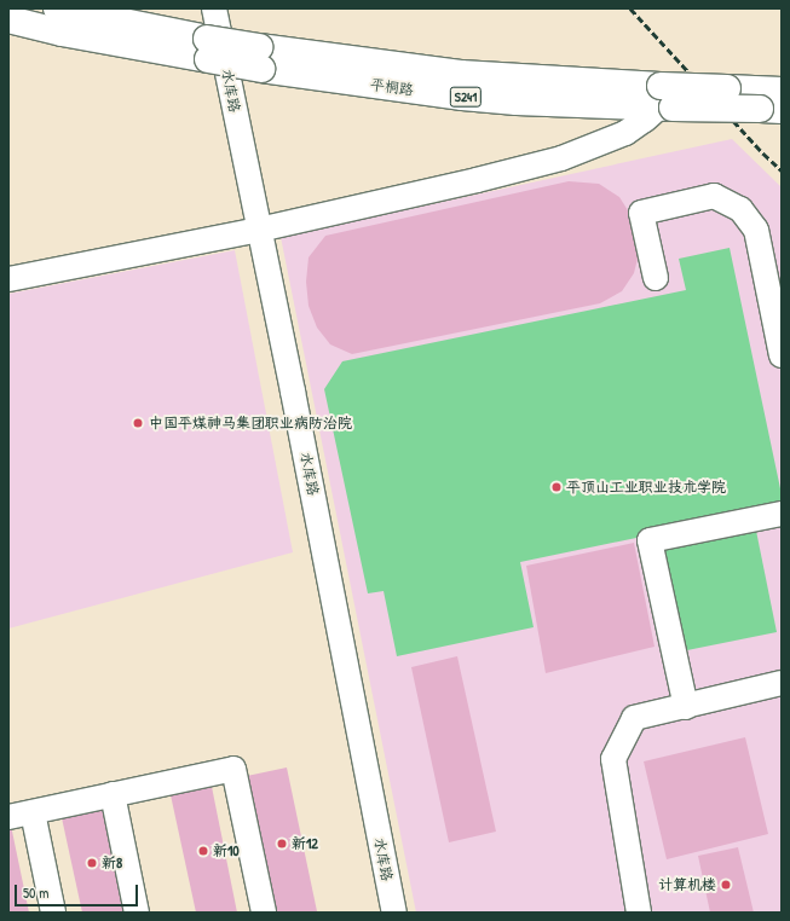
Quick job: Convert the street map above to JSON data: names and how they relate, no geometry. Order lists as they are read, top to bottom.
{
  "streets": {
    "main road": ["平桐路", "S241"],
    "street": ["水库路"]
  },
  "places": [
    "中国平煤神马集团职业病防治院",
    "平顶山工业职业技术学院",
    "新12",
    "新10",
    "新8",
    "计算机楼"
  ],
  "scale_bar": "50 m"
}
